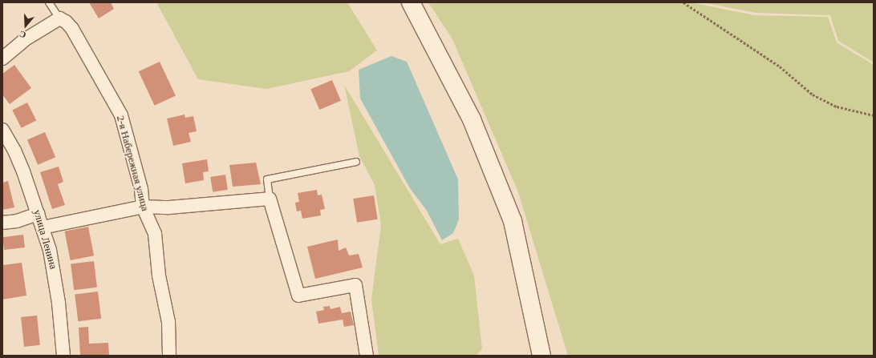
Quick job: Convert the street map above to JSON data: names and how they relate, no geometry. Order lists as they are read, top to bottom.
{
  "streets": {
    "street": ["2-я Набережная улица", "улица Ленина"]
  },
  "north": "bottom"
}
